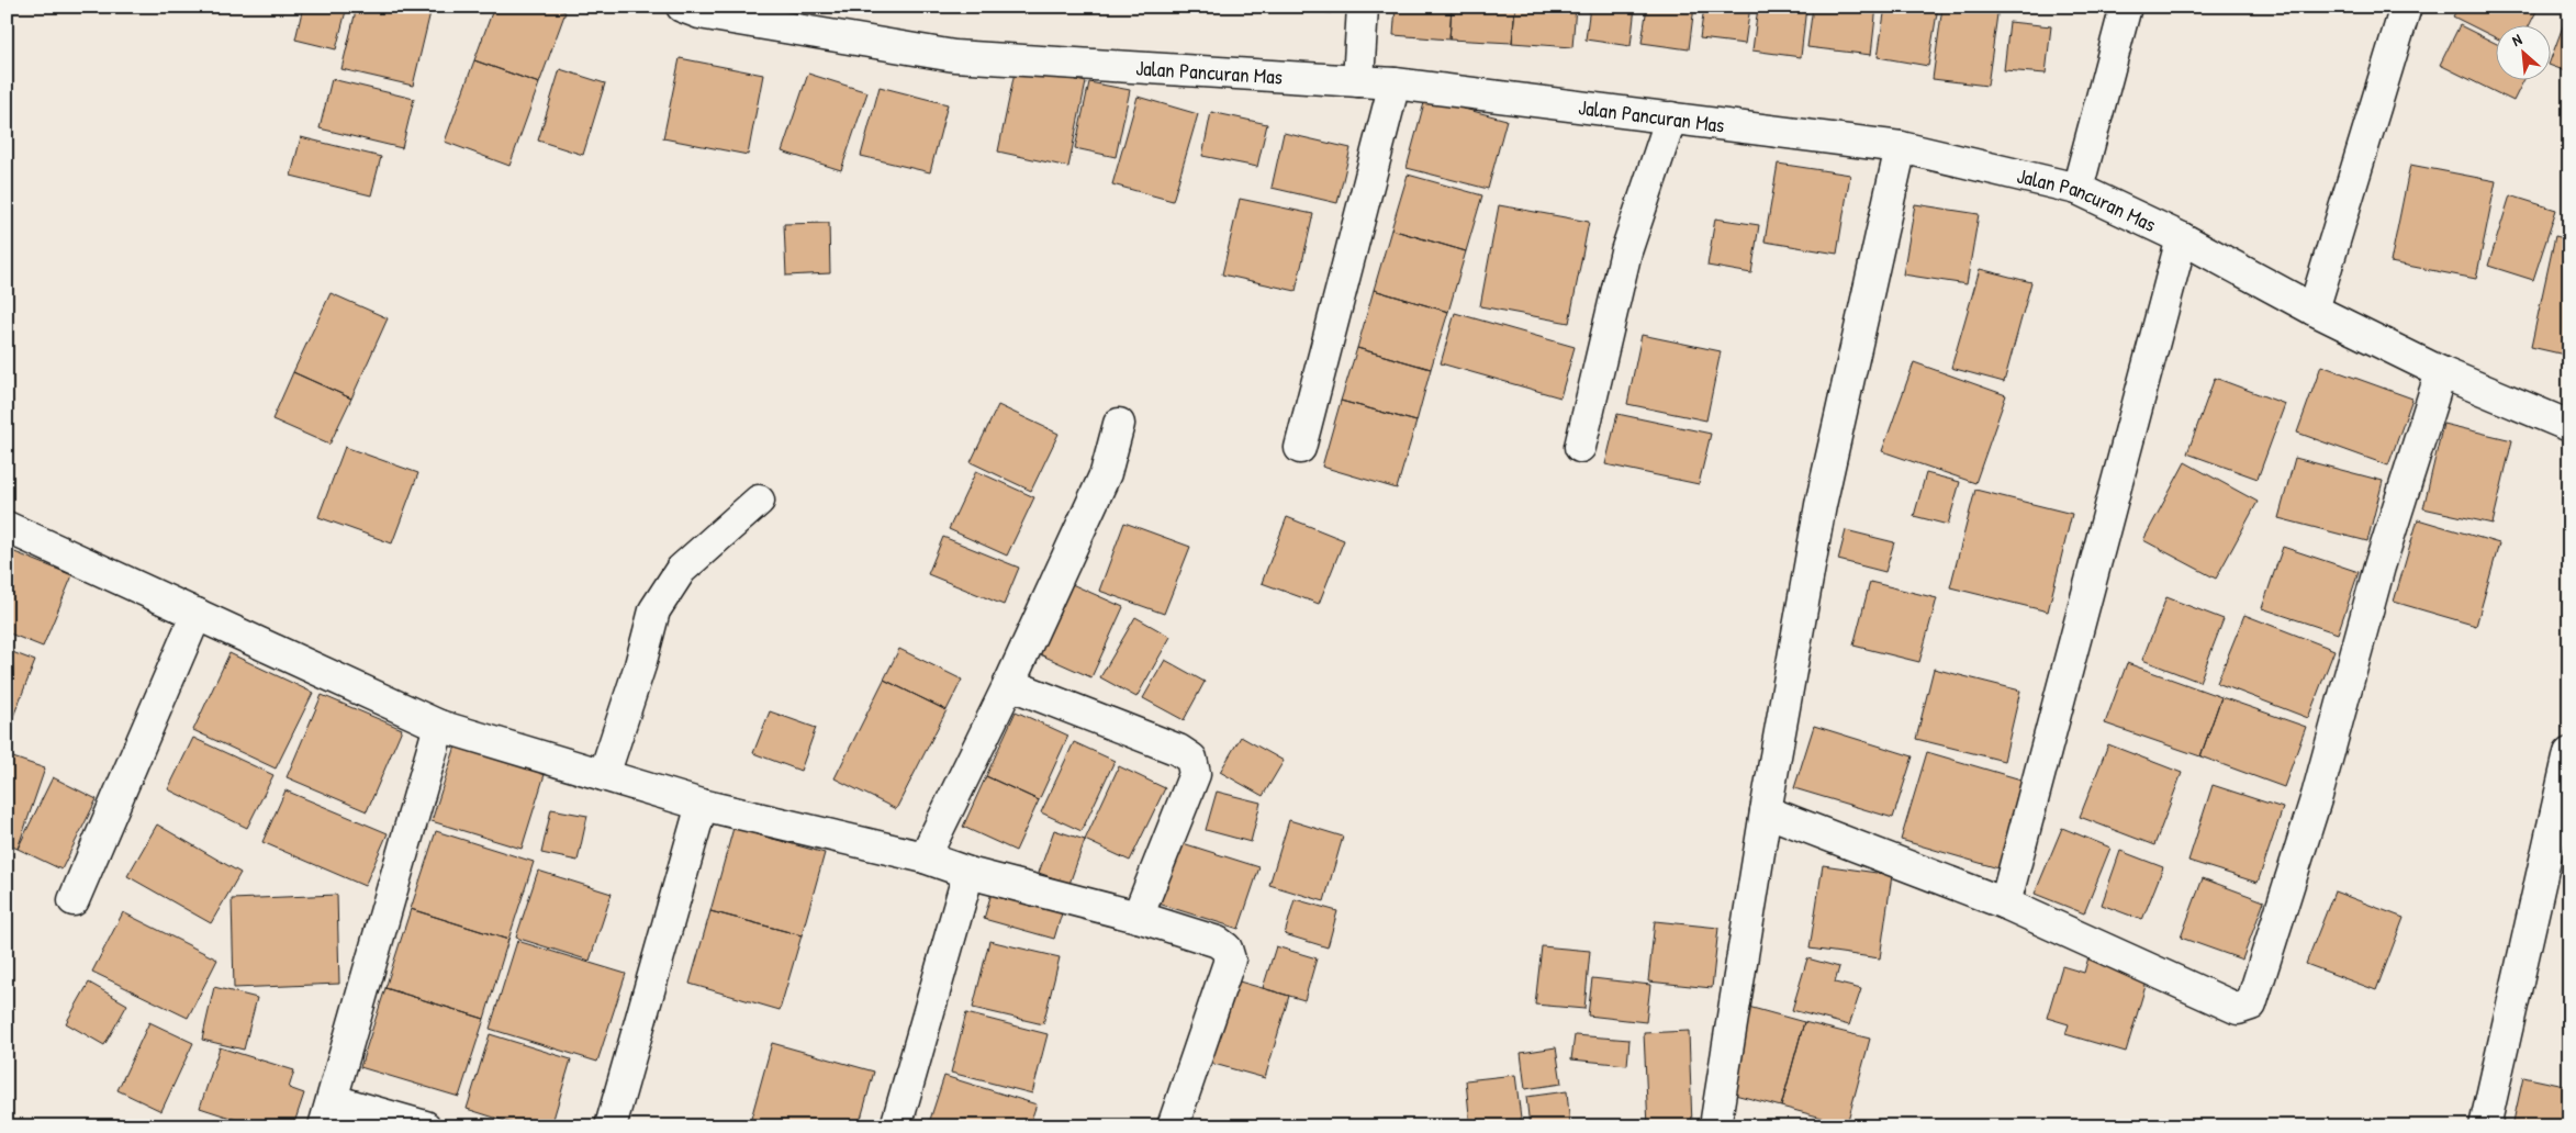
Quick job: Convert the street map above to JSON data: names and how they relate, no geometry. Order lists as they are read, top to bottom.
{
  "streets": {
    "street": ["Jalan Pancuran Mas"]
  },
  "north": "top left"
}
